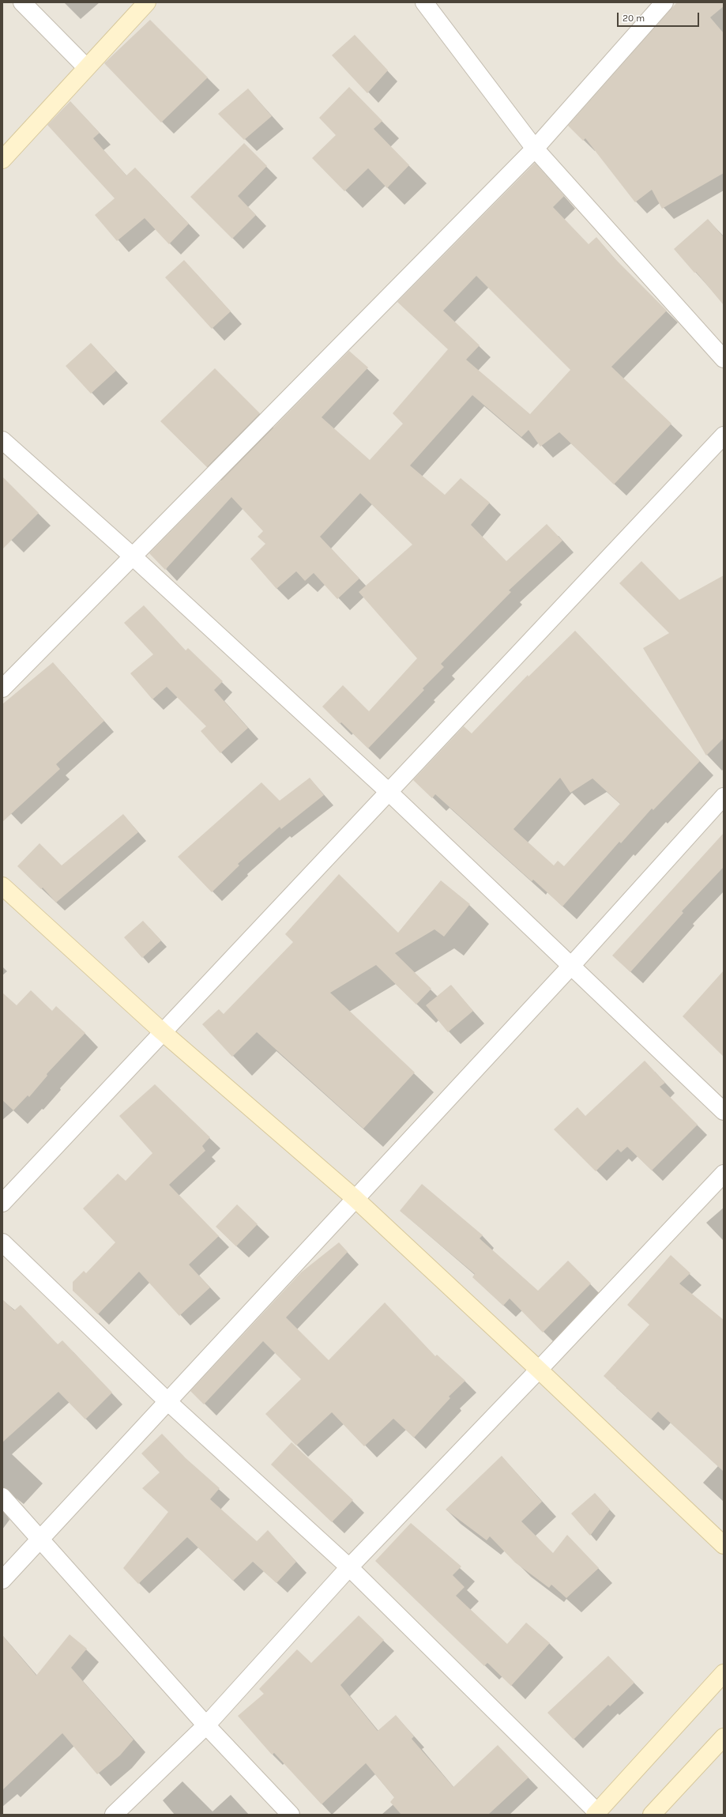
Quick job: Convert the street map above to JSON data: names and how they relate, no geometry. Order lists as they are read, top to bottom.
{
  "scale_bar": "20 m"
}
